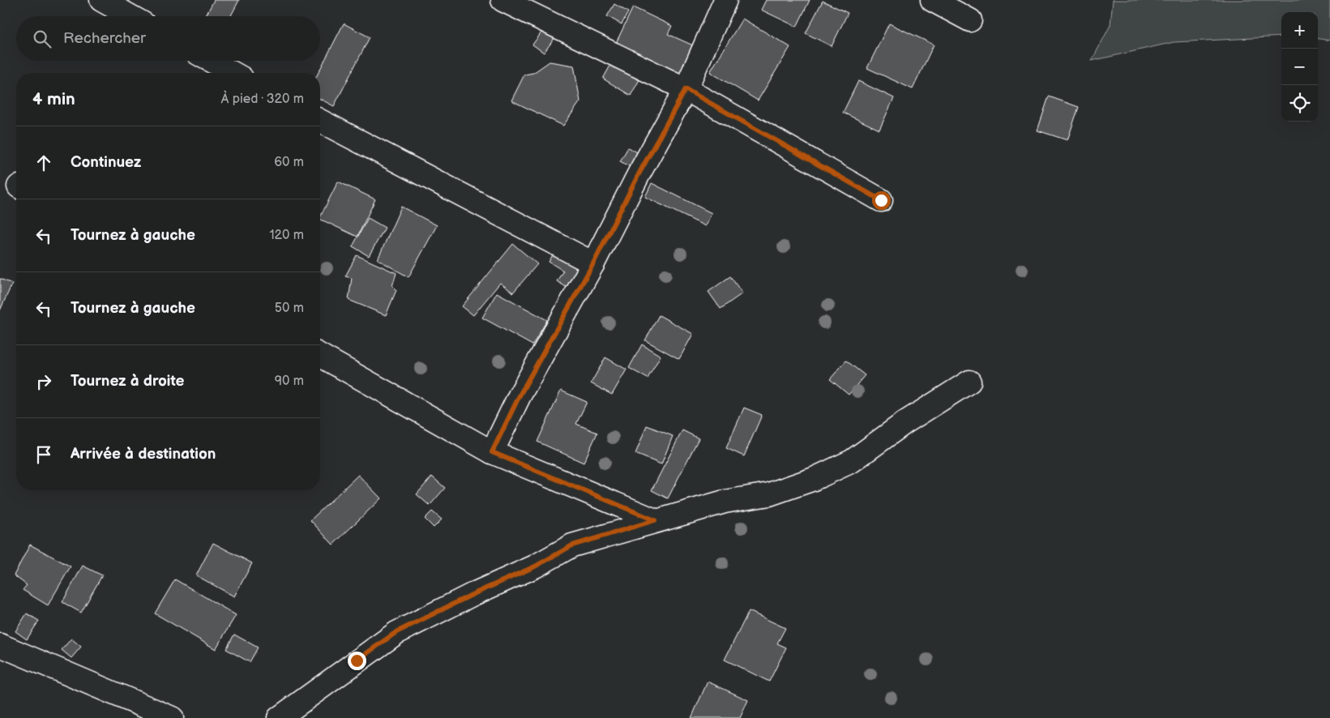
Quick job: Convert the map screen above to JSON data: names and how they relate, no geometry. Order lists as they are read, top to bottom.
{
  "page": {
    "map_buttons": ["+", "−"],
    "search": "Rechercher",
    "heading": ["4 min", "À pied · 320 m"],
    "list": [
      ["Continuez", "60 m"],
      ["Tournez à gauche", "120 m"],
      ["Tournez à gauche", "50 m"],
      ["Tournez à droite", "90 m"],
      "Arrivée à destination"
    ]
  }
}
